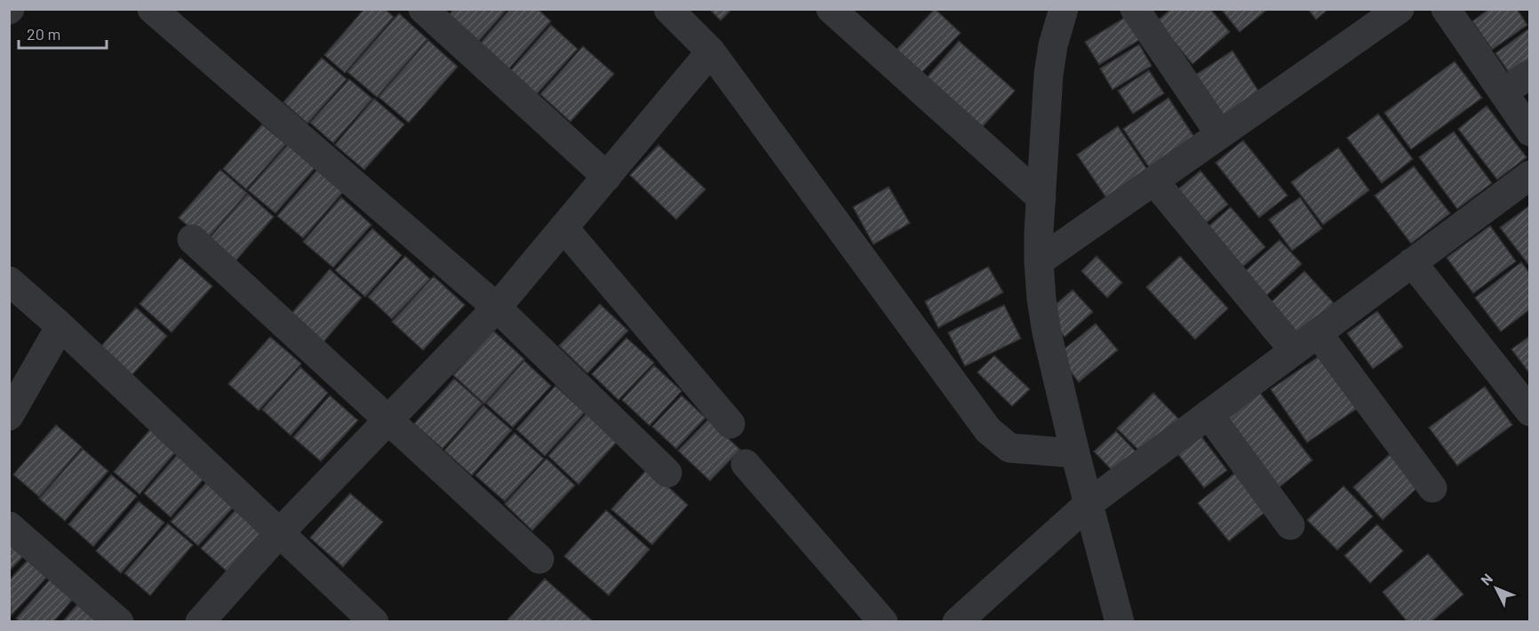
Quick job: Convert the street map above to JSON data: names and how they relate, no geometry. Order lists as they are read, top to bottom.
{
  "scale_bar": "20 m",
  "north": "top left"
}
